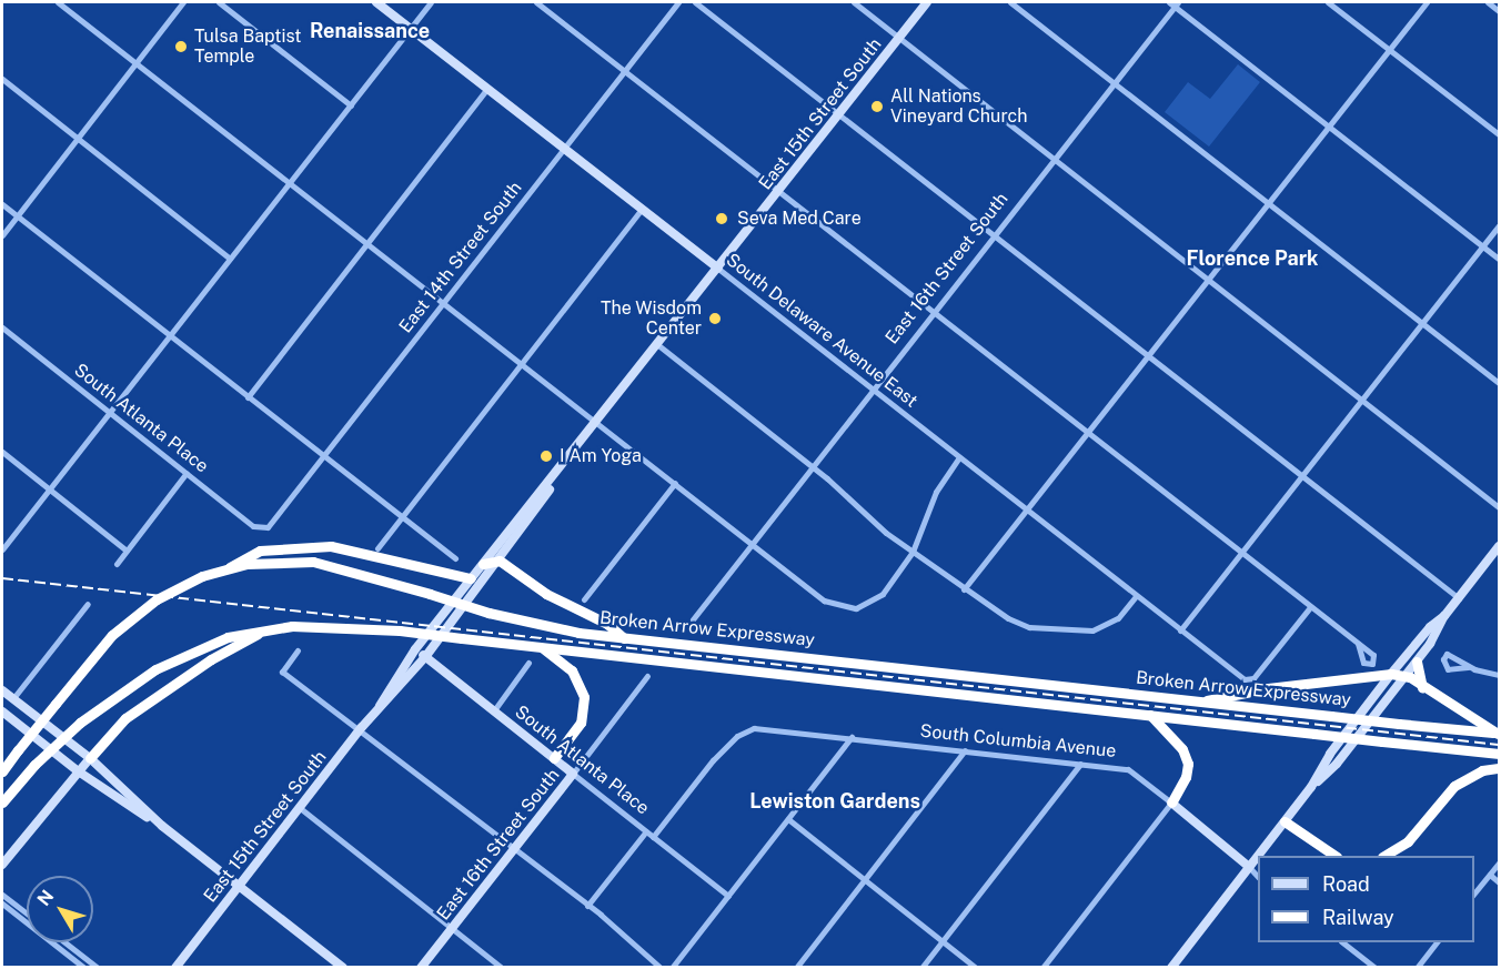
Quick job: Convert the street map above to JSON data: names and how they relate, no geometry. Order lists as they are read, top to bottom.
{
  "streets": {
    "highway": ["Broken Arrow Expressway"],
    "main road": [
      "East 15th Street South",
      "East 16th Street South",
      "South Delaware Avenue East",
      "South Atlanta Place",
      "South Columbia Avenue"
    ],
    "street": ["East 14th Street South"]
  },
  "crossings": [
    ["East 15th Street South", "South Delaware Avenue East"],
    ["East 15th Street South", "South Atlanta Place"],
    ["East 14th Street South", "South Delaware Avenue East"],
    ["East 14th Street South", "South Atlanta Place"],
    ["East 16th Street South", "South Delaware Avenue East"],
    ["East 16th Street South", "South Atlanta Place"],
    ["South Atlanta Place", "South Columbia Avenue"]
  ],
  "districts": ["Renaissance", "Florence Park", "Lewiston Gardens"],
  "places": [
    "Tulsa Baptist Temple",
    "All Nations Vineyard Church",
    "Seva Med Care",
    "The Wisdom Center",
    "I Am Yoga"
  ],
  "legend": ["Road", "Railway"],
  "north": "top left"
}
